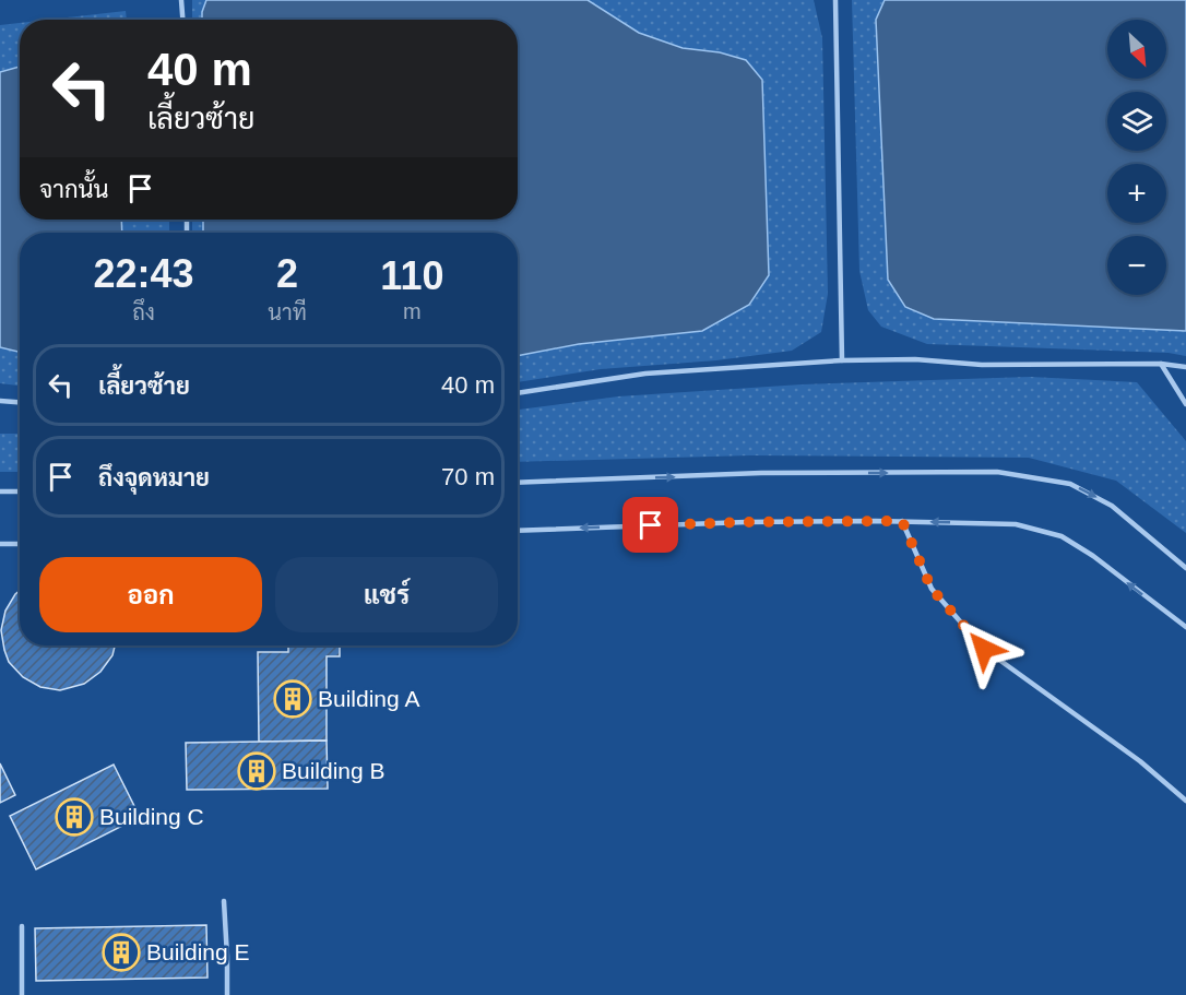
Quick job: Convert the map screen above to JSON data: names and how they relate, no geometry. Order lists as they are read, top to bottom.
{
  "places": {
    "building": [
      "Building A",
      "Building B",
      "Building C",
      "Building E"
    ]
  },
  "north": "bottom right",
  "page": {
    "map_buttons": ["+", "−"],
    "turn": ["40 m", "เลี้ยวซ้าย"],
    "then": "จากนั้น",
    "eta": [
      "22:43",
      "ถึง",
      "2",
      "นาที",
      "110",
      "m"
    ],
    "list": [
      {
        "name": "เลี้ยวซ้าย",
        "value": "40 m"
      },
      {
        "name": "ถึงจุดหมาย",
        "value": "70 m"
      }
    ],
    "buttons": ["ออก", "แชร์"]
  }
}
